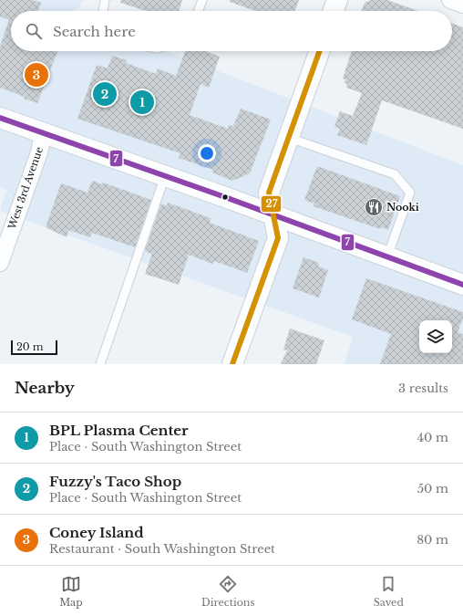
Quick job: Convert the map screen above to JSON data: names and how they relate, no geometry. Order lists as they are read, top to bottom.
{
  "streets": {
    "street": ["West 3rd Avenue"]
  },
  "places": {
    "restaurant": ["Nooki"]
  },
  "lines": ["transit line 27", "transit line 7"],
  "scale_bar": "20 m",
  "page": {
    "search": "Search here",
    "pins": ["3", "2", "1"],
    "scale": "20 m",
    "heading": ["Nearby", "3 results"],
    "list": [
      {
        "mark": "1",
        "name": "BPL Plasma Center",
        "note": "Place · South Washington Street",
        "value": "40 m"
      },
      {
        "mark": "2",
        "name": "Fuzzy's Taco Shop",
        "note": "Place · South Washington Street",
        "value": "50 m"
      },
      {
        "mark": "3",
        "name": "Coney Island",
        "note": "Restaurant · South Washington Street",
        "value": "80 m"
      }
    ],
    "nav": ["Map", "Directions", "Saved"]
  }
}
